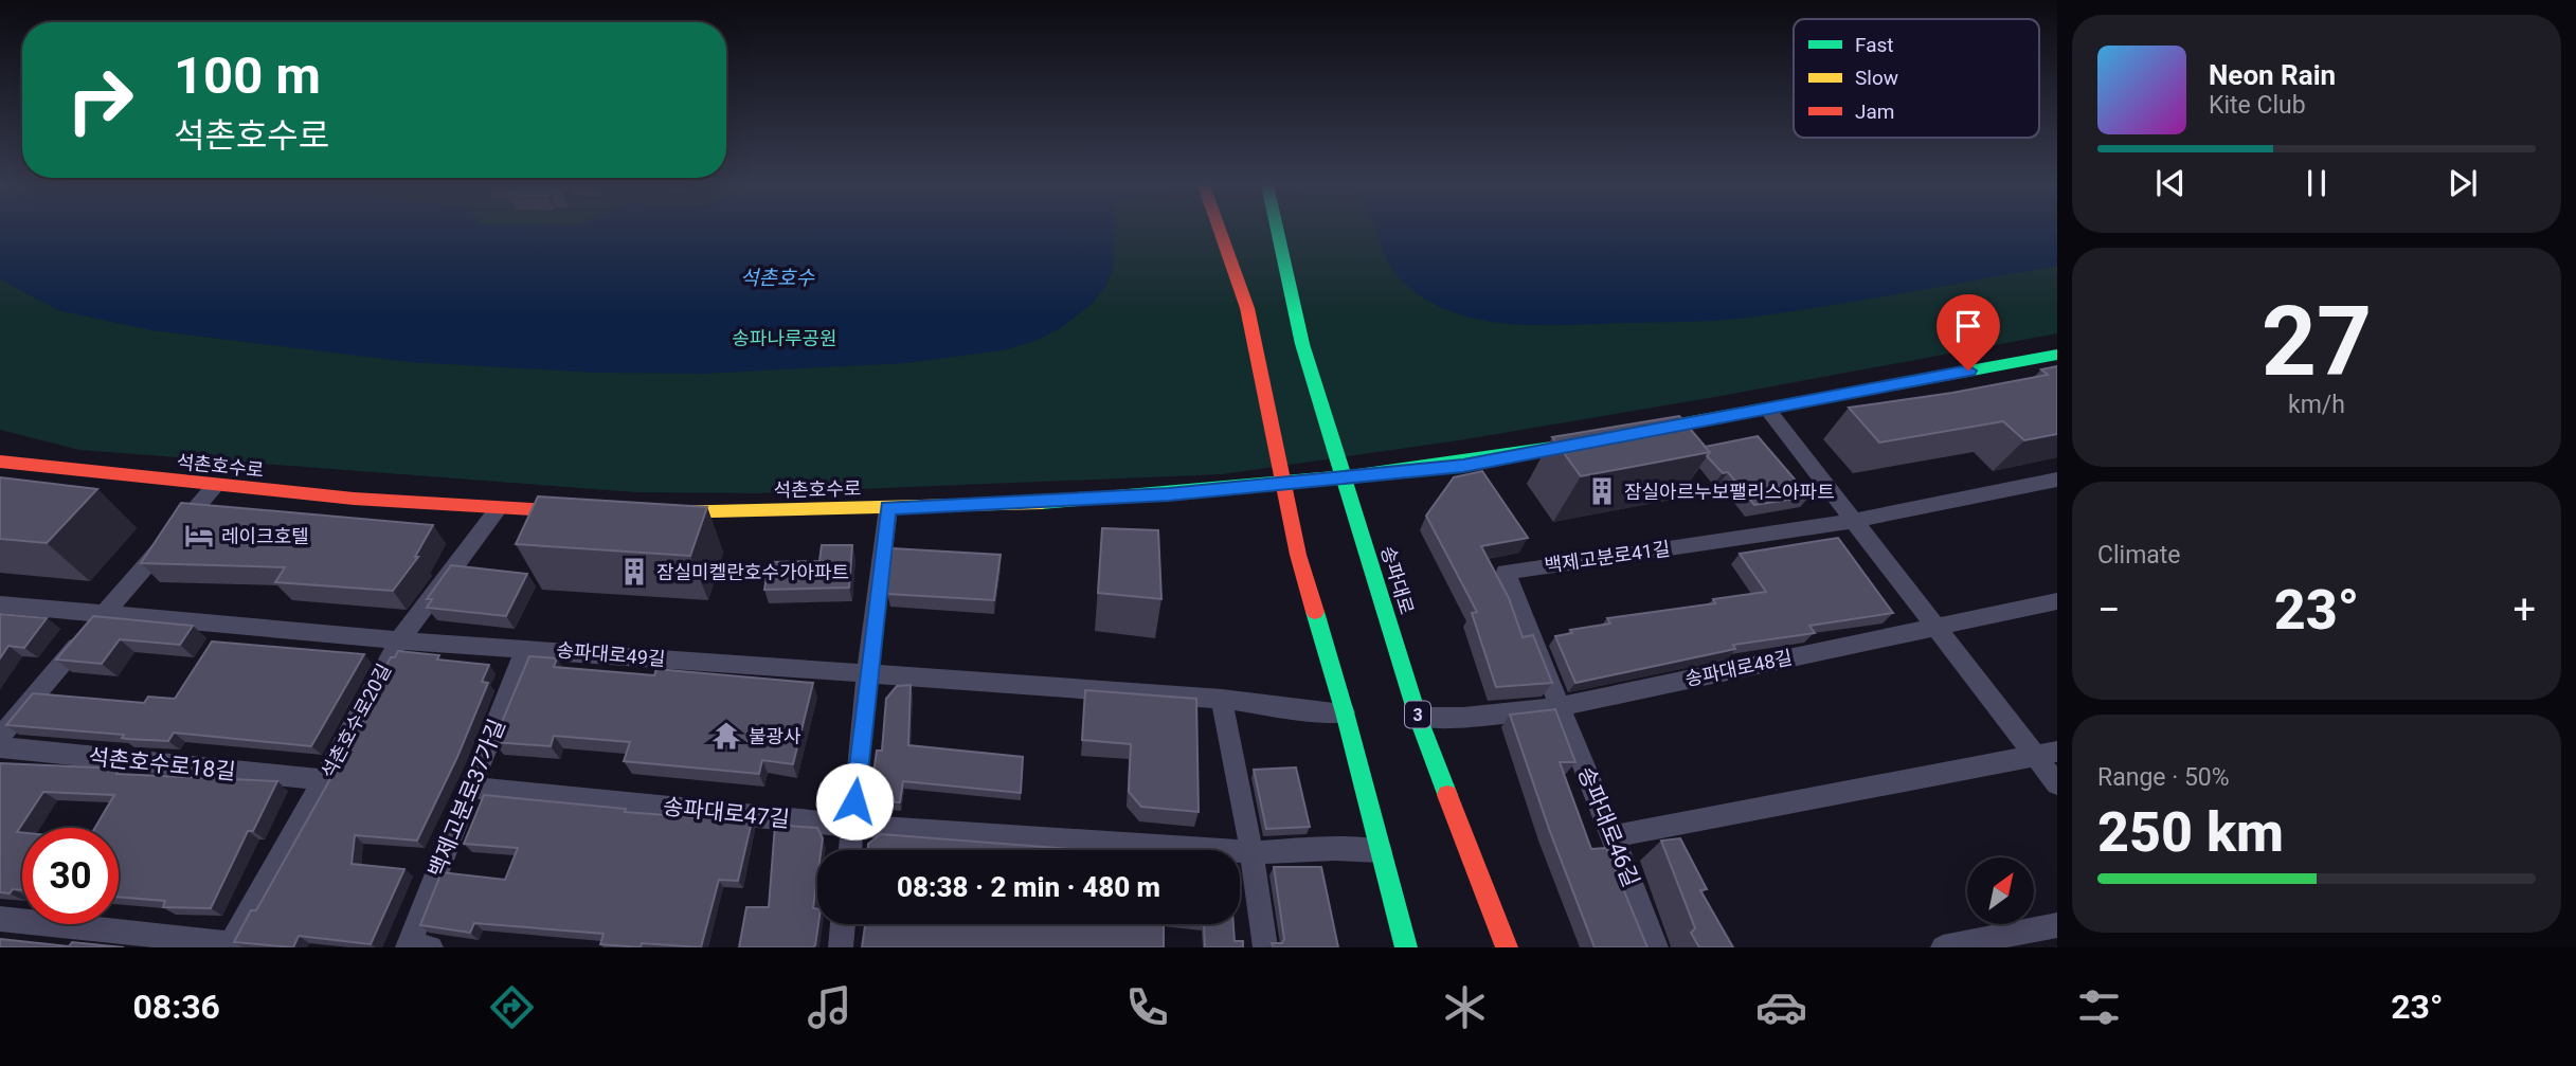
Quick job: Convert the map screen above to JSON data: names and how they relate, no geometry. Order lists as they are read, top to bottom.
{
  "streets": {
    "street": [
      "석촌호수로",
      "백제고분로41길",
      "송파대로",
      "송파대로49길",
      "송파대로48길",
      "3",
      "석촌호수로20길",
      "석촌호수로18길",
      "백제고분로37가길",
      "송파대로47길",
      "송파대로46길"
    ]
  },
  "crossings": [
    ["석촌호수로", "송파대로"],
    ["석촌호수로", "석촌호수로20길"],
    ["백제고분로41길", "송파대로48길"],
    ["백제고분로41길", "송파대로46길"],
    ["송파대로", "송파대로48길"],
    ["송파대로49길", "석촌호수로20길"],
    ["송파대로49길", "백제고분로37가길"],
    ["송파대로48길", "송파대로46길"],
    ["석촌호수로20길", "석촌호수로18길"],
    ["백제고분로37가길", "송파대로47길"]
  ],
  "water": ["석촌호수"],
  "parks": ["송파나루공원"],
  "places": {
    "building": ["잠실아르누보팰리스아파트", "잠실미켈란호수가아파트"],
    "hotel": ["레이크호텔"],
    "temple": ["불광사"]
  },
  "legend": ["Fast", "Slow", "Jam"],
  "north": "top right",
  "page": {
    "turn": ["100 m", "석촌호수로"],
    "song": ["Neon Rain", "Kite Club"],
    "tile": [
      ["27", "km/h"],
      "Climate",
      ["Range · 50%", "250 km"]
    ],
    "heat": ["−", "23°", "+"],
    "limit": "30",
    "trip": "08:38 · 2 min · 480 m",
    "tabs": ["08:36", "23°"]
  }
}
